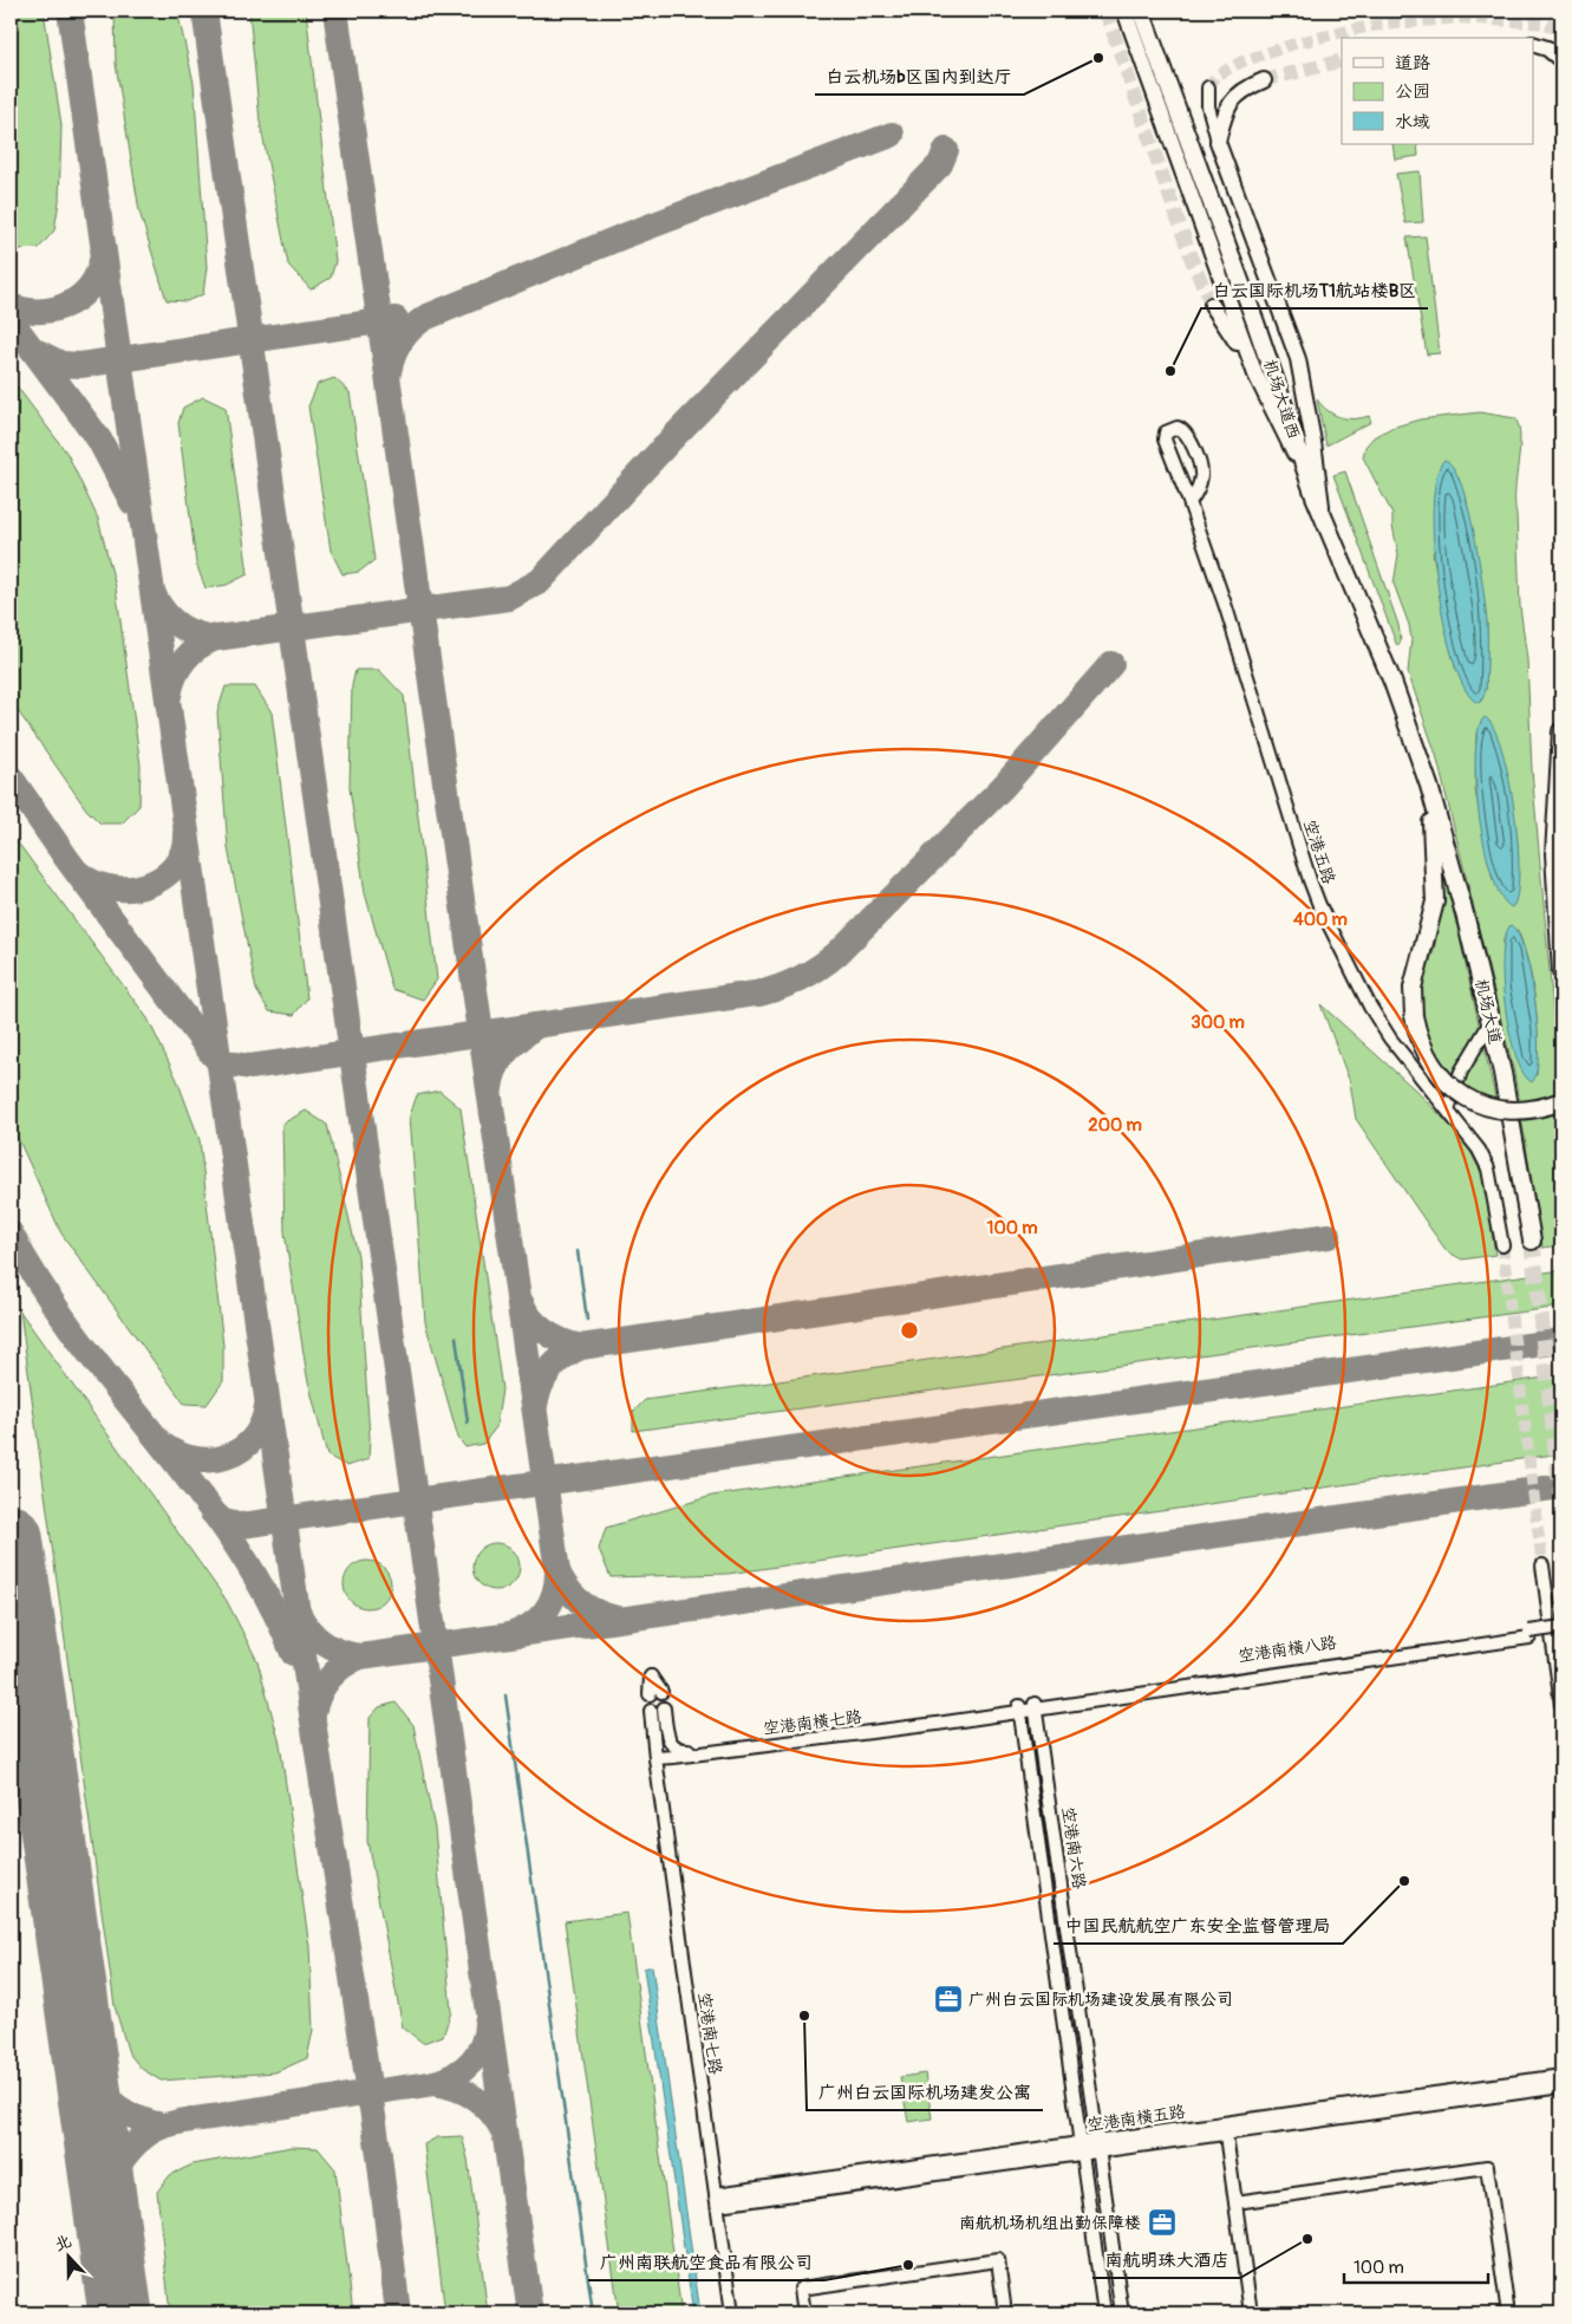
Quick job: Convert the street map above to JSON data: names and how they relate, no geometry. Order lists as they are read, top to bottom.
{
  "streets": {
    "highway": ["机场大道西", "机场大道"],
    "street": [
      "空港五路",
      "空港南横八路",
      "空港南横七路",
      "空港南六路",
      "空港南七路",
      "空港南横五路"
    ]
  },
  "crossings": [
    ["机场大道西", "机场大道"],
    ["空港南横八路", "空港南横七路"],
    ["空港南横八路", "空港南六路"],
    ["空港南横七路", "空港南六路"],
    ["空港南横七路", "空港南七路"],
    ["空港南六路", "空港南横五路"],
    ["空港南七路", "空港南横五路"]
  ],
  "places": {
    "other": [
      "白云机场b区国内到达厅",
      "白云国际机场T1航站楼B区",
      "中国民航航空广东安全监督管理局",
      "广州白云国际机场建发公寓",
      "南航明珠大酒店",
      "广州南联航空食品有限公司"
    ],
    "office": ["广州白云国际机场建设发展有限公司", "南航机场机组出勤保障楼"]
  },
  "legend": ["道路", "公园", "水域"],
  "scale_bar": "100 m",
  "north": "top",
  "rings": [
    "400 m",
    "300 m",
    "200 m",
    "100 m"
  ]
}
